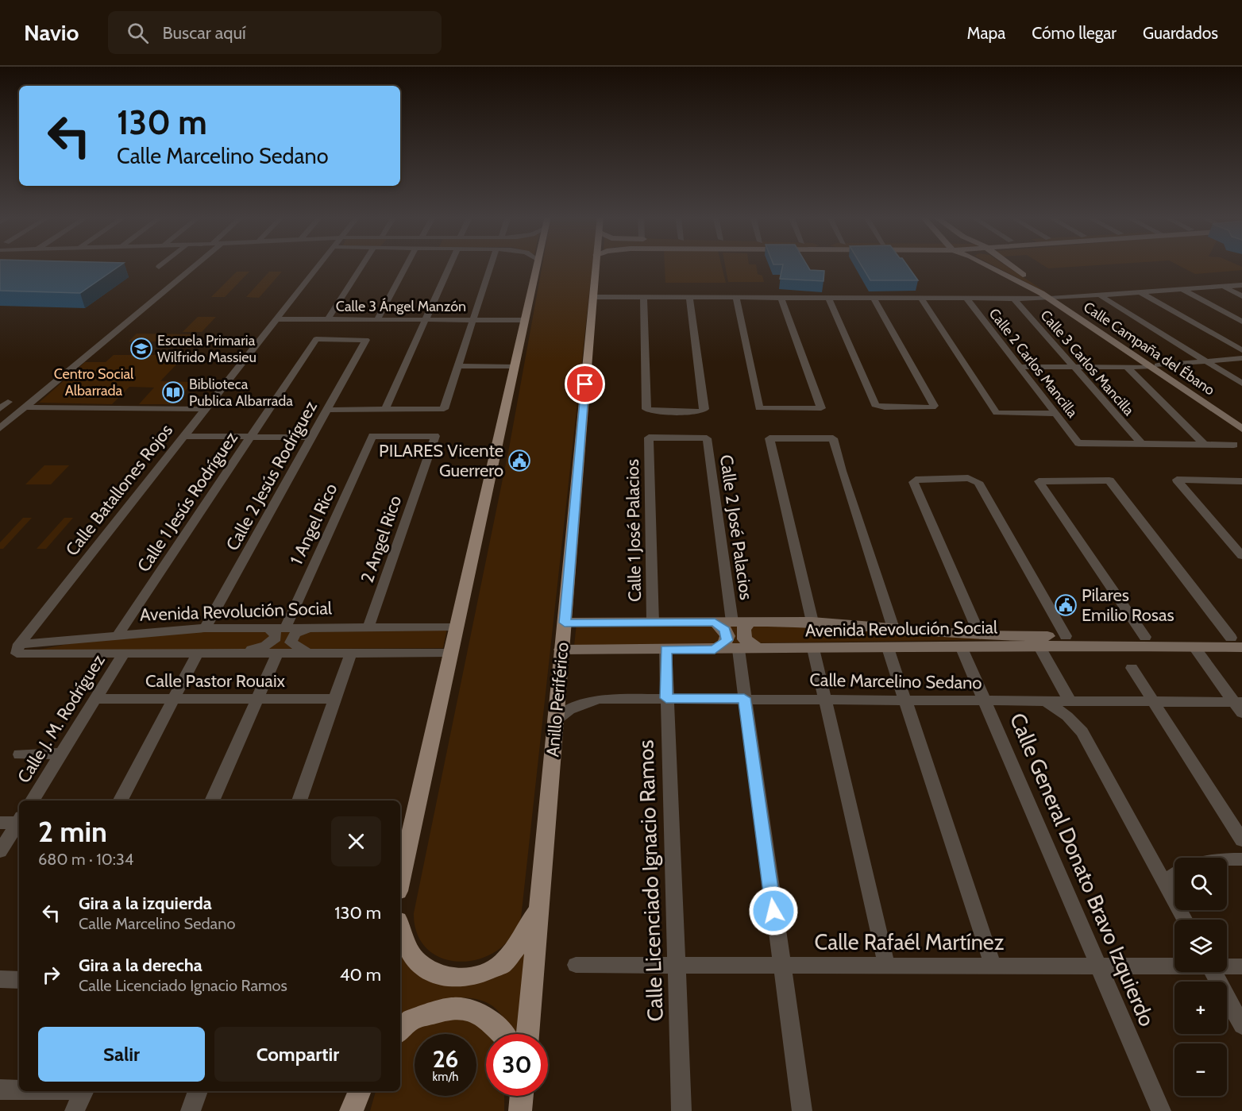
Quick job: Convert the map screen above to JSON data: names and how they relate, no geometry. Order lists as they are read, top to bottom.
{
  "streets": {
    "main road": ["Anillo Periférico"],
    "street": [
      "Calle 3 Ángel Manzón",
      "Calle Campaña del Ébano",
      "Calle 2 Carlos Mancilla",
      "Calle 3 Carlos Mancilla",
      "Calle 2 Jesús Rodríguez",
      "Calle Batallones Rojos",
      "Calle 1 Jesús Rodríguez",
      "1 Angel Rico",
      "Calle 2 José Palacios",
      "Calle 1 José Palacios",
      "2 Angel Rico",
      "Avenida Revolución Social",
      "Calle Pastor Rouaix",
      "Calle Marcelino Sedano",
      "Calle J. M. Rodríguez",
      "Calle General Donato Bravo Izquierdo",
      "Calle Licenciado Ignacio Ramos",
      "Calle Rafaél Martínez"
    ]
  },
  "crossings": [
    ["Calle 3 Ángel Manzón", "Calle Batallones Rojos"],
    ["Calle 2 Carlos Mancilla", "Calle 3 Carlos Mancilla"],
    ["Calle 2 Jesús Rodríguez", "Calle 1 Jesús Rodríguez"],
    ["Calle 2 Jesús Rodríguez", "Avenida Revolución Social"],
    ["Calle Batallones Rojos", "Avenida Revolución Social"],
    ["Calle 1 Jesús Rodríguez", "Avenida Revolución Social"],
    ["1 Angel Rico", "2 Angel Rico"],
    ["1 Angel Rico", "Avenida Revolución Social"],
    ["Calle 2 José Palacios", "Calle 1 José Palacios"],
    ["Calle 2 José Palacios", "Avenida Revolución Social"],
    ["Calle 1 José Palacios", "Avenida Revolución Social"],
    ["2 Angel Rico", "Avenida Revolución Social"],
    ["Avenida Revolución Social", "Anillo Periférico"],
    ["Avenida Revolución Social", "Calle General Donato Bravo Izquierdo"],
    ["Avenida Revolución Social", "Calle Licenciado Ignacio Ramos"],
    ["Calle Pastor Rouaix", "Calle J. M. Rodríguez"],
    ["Calle Marcelino Sedano", "Anillo Periférico"],
    ["Calle Marcelino Sedano", "Calle General Donato Bravo Izquierdo"],
    ["Calle Marcelino Sedano", "Calle Licenciado Ignacio Ramos"],
    ["Calle General Donato Bravo Izquierdo", "Calle Rafaél Martínez"],
    ["Calle Licenciado Ignacio Ramos", "Calle Rafaél Martínez"]
  ],
  "parks": ["Centro Social Albarrada"],
  "places": {
    "school or university": ["Escuela Primaria Wilfrido Massieu"],
    "library": ["Biblioteca Publica Albarrada"],
    "public building": ["PILARES Vicente Guerrero", "Pilares Emilio Rosas"]
  },
  "page": {
    "header": "Navio",
    "search": "Buscar aquí",
    "nav": ["Mapa", "Cómo llegar", "Guardados"],
    "turn": ["130 m", "Calle Marcelino Sedano"],
    "heading": ["2 min", "680 m · 10:34"],
    "map_buttons": ["+", "−"],
    "list": [
      {
        "name": "Gira a la izquierda",
        "note": "Calle Marcelino Sedano",
        "value": "130 m"
      },
      {
        "name": "Gira a la derecha",
        "note": "Calle Licenciado Ignacio Ramos",
        "value": "40 m"
      }
    ],
    "buttons": ["Salir", "Compartir"],
    "speed": "26 km/h",
    "limit": "30"
  }
}
